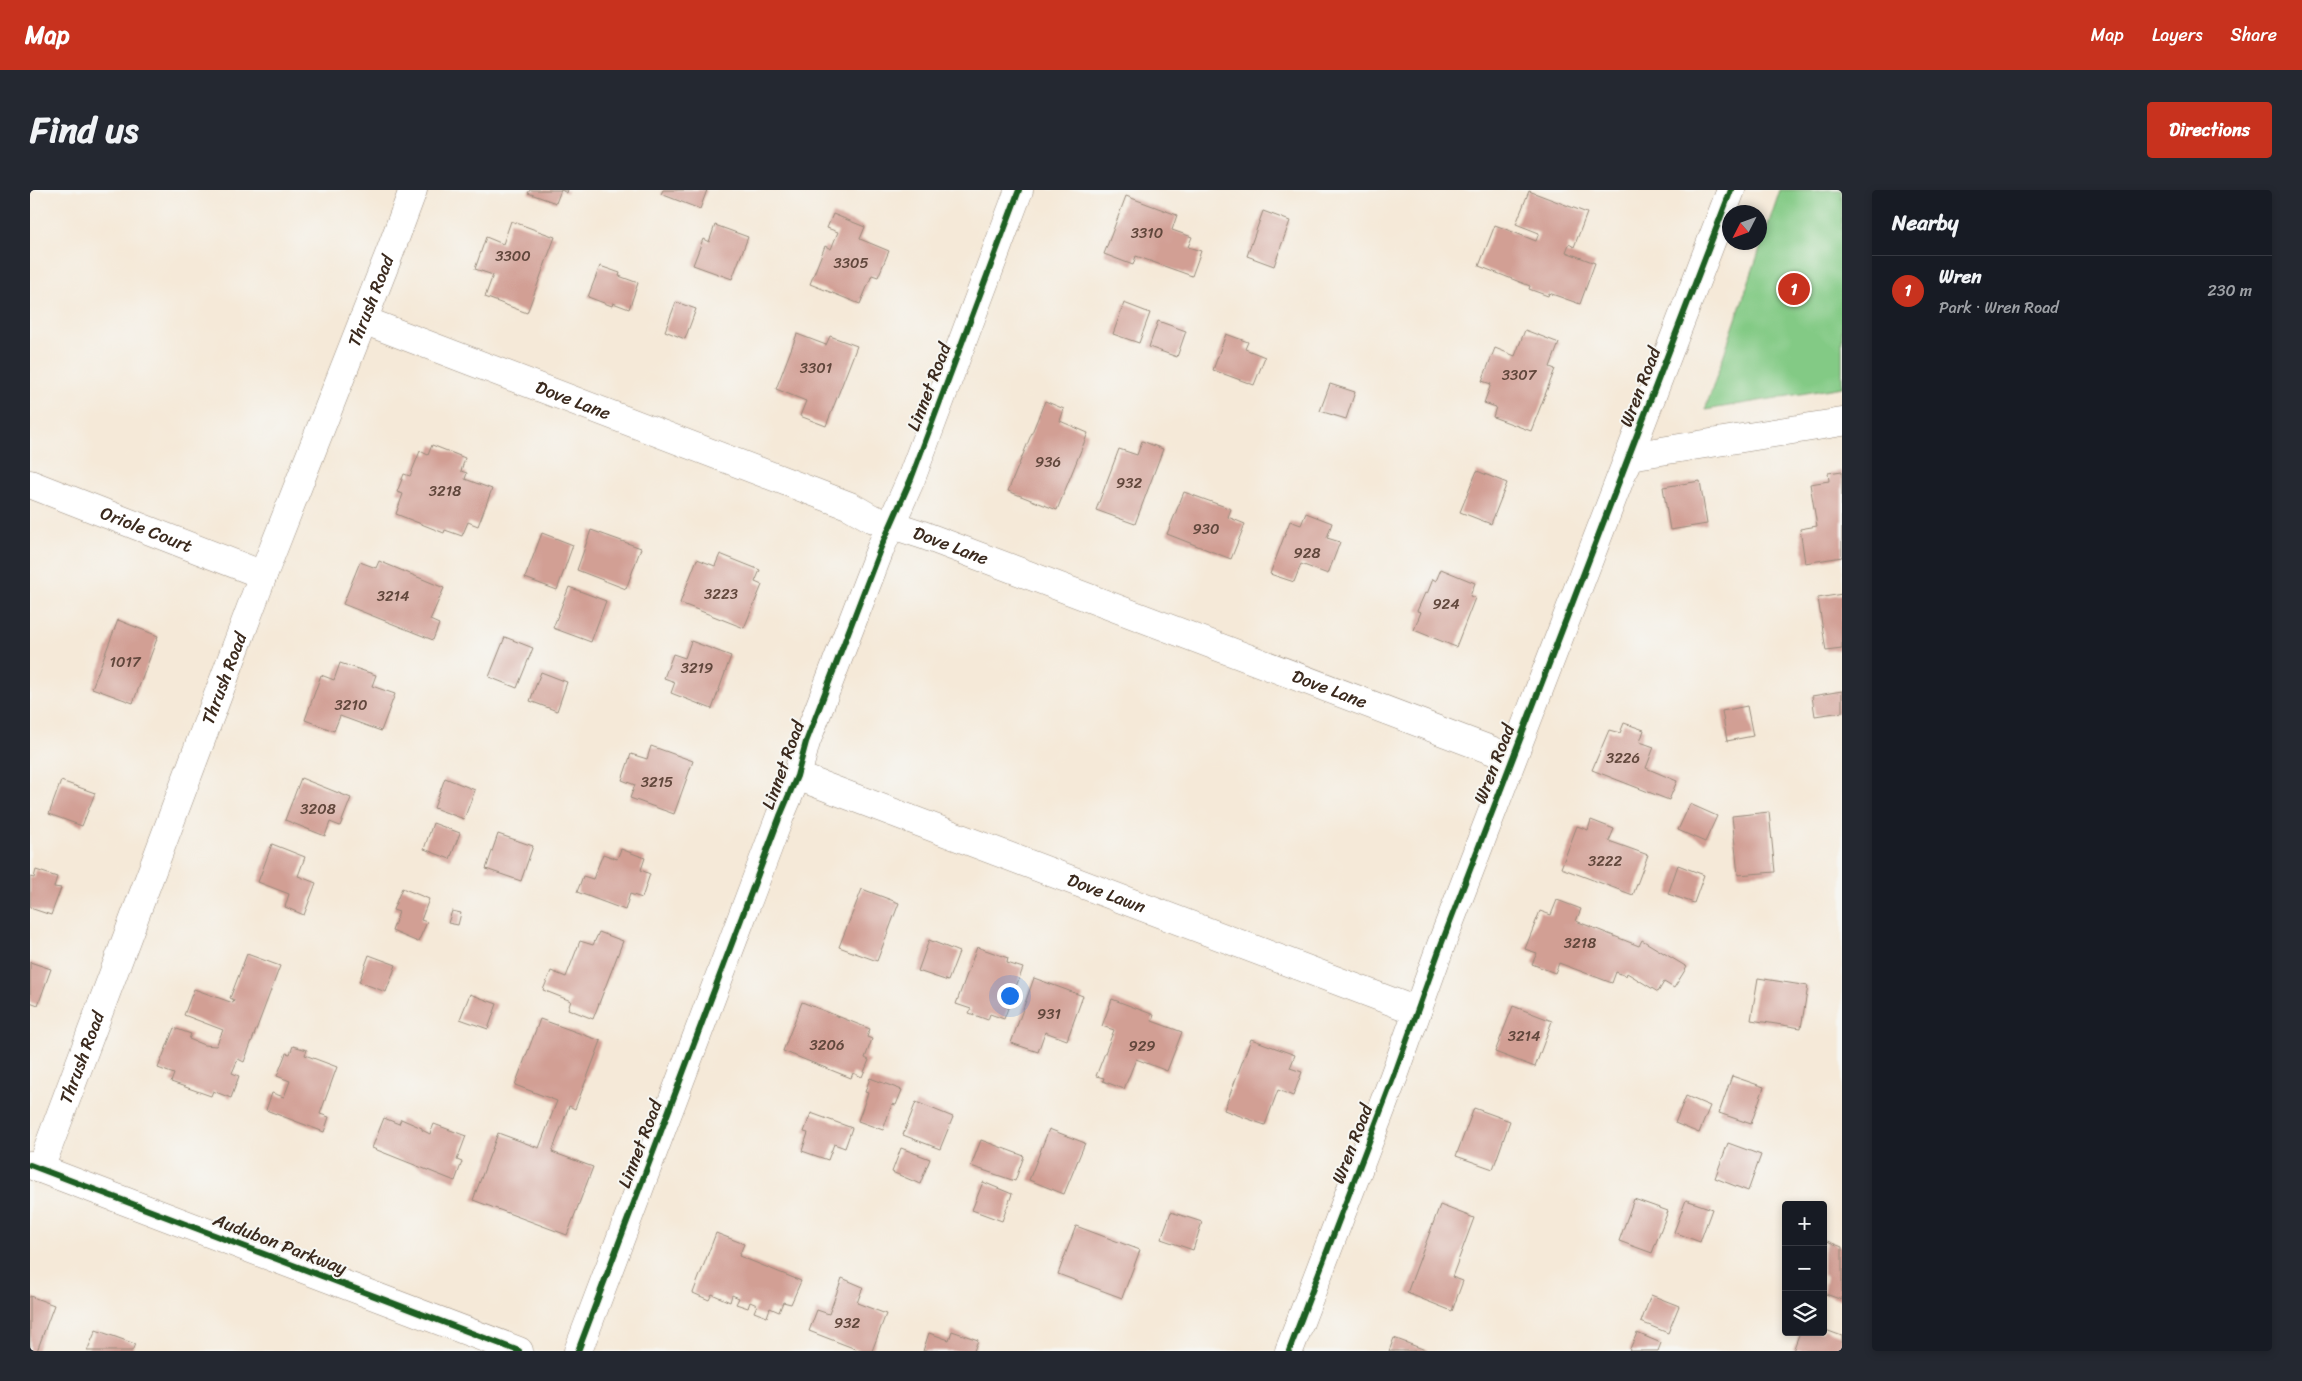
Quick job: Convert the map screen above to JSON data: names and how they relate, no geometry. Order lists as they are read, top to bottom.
{
  "streets": {
    "street": [
      "Thrush Road",
      "Linnet Road",
      "Wren Road",
      "Dove Lane",
      "Oriole Court",
      "Dove Lawn",
      "Audubon Parkway"
    ]
  },
  "crossings": [
    ["Thrush Road", "Dove Lane"],
    ["Thrush Road", "Oriole Court"],
    ["Thrush Road", "Audubon Parkway"],
    ["Linnet Road", "Dove Lane"],
    ["Linnet Road", "Dove Lawn"],
    ["Wren Road", "Dove Lane"],
    ["Wren Road", "Dove Lawn"]
  ],
  "house_numbers": [
    "3310",
    "3300",
    "3305",
    "3301",
    "3307",
    "936",
    "932",
    "3218",
    "930",
    "928",
    "3223",
    "3214",
    "924",
    "1017",
    "3219",
    "3210",
    "3226",
    "3215",
    "3208",
    "3222",
    "3218",
    "931",
    "3214",
    "3206",
    "929",
    "932"
  ],
  "north": "bottom left",
  "page": {
    "header": "Map",
    "nav": ["Map", "Layers", "Share"],
    "title": "Find us",
    "buttons": "Directions",
    "heading": "Nearby",
    "list": [
      {
        "mark": "1",
        "name": "Wren",
        "note": "Park · Wren Road",
        "value": "230 m"
      }
    ],
    "pins": "1",
    "map_buttons": ["+", "−"]
  }
}
